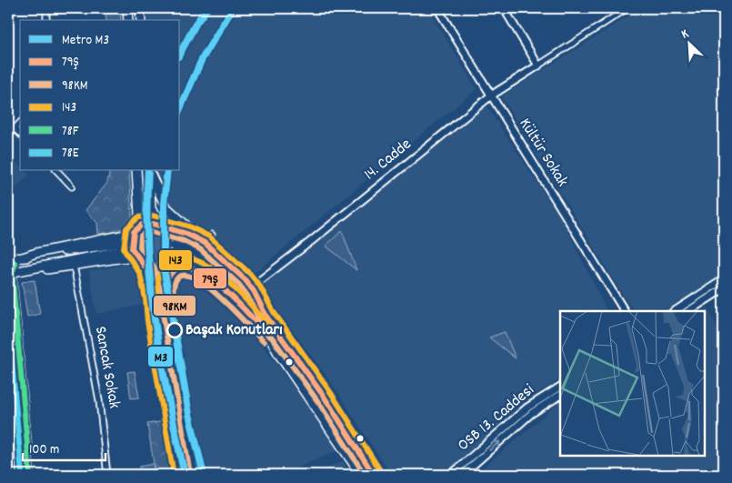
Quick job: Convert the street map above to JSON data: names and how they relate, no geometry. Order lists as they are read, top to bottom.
{
  "streets": {
    "street": [
      "Kültür Sokak",
      "14. Cadde",
      "Sancak Sokak",
      "OSB 13. Caddesi"
    ]
  },
  "crossings": [
    ["Kültür Sokak", "14. Cadde"]
  ],
  "places": ["Başak Konutları"],
  "lines": [
    "metro line M3",
    "transit line 143",
    "transit line 79Ş",
    "transit line 98KM",
    "transit line 78F",
    "transit line 78E"
  ],
  "legend": [
    "Metro M3",
    "79Ş",
    "98KM",
    "143",
    "78F",
    "78E"
  ],
  "scale_bar": "100 m",
  "north": "top left"
}
